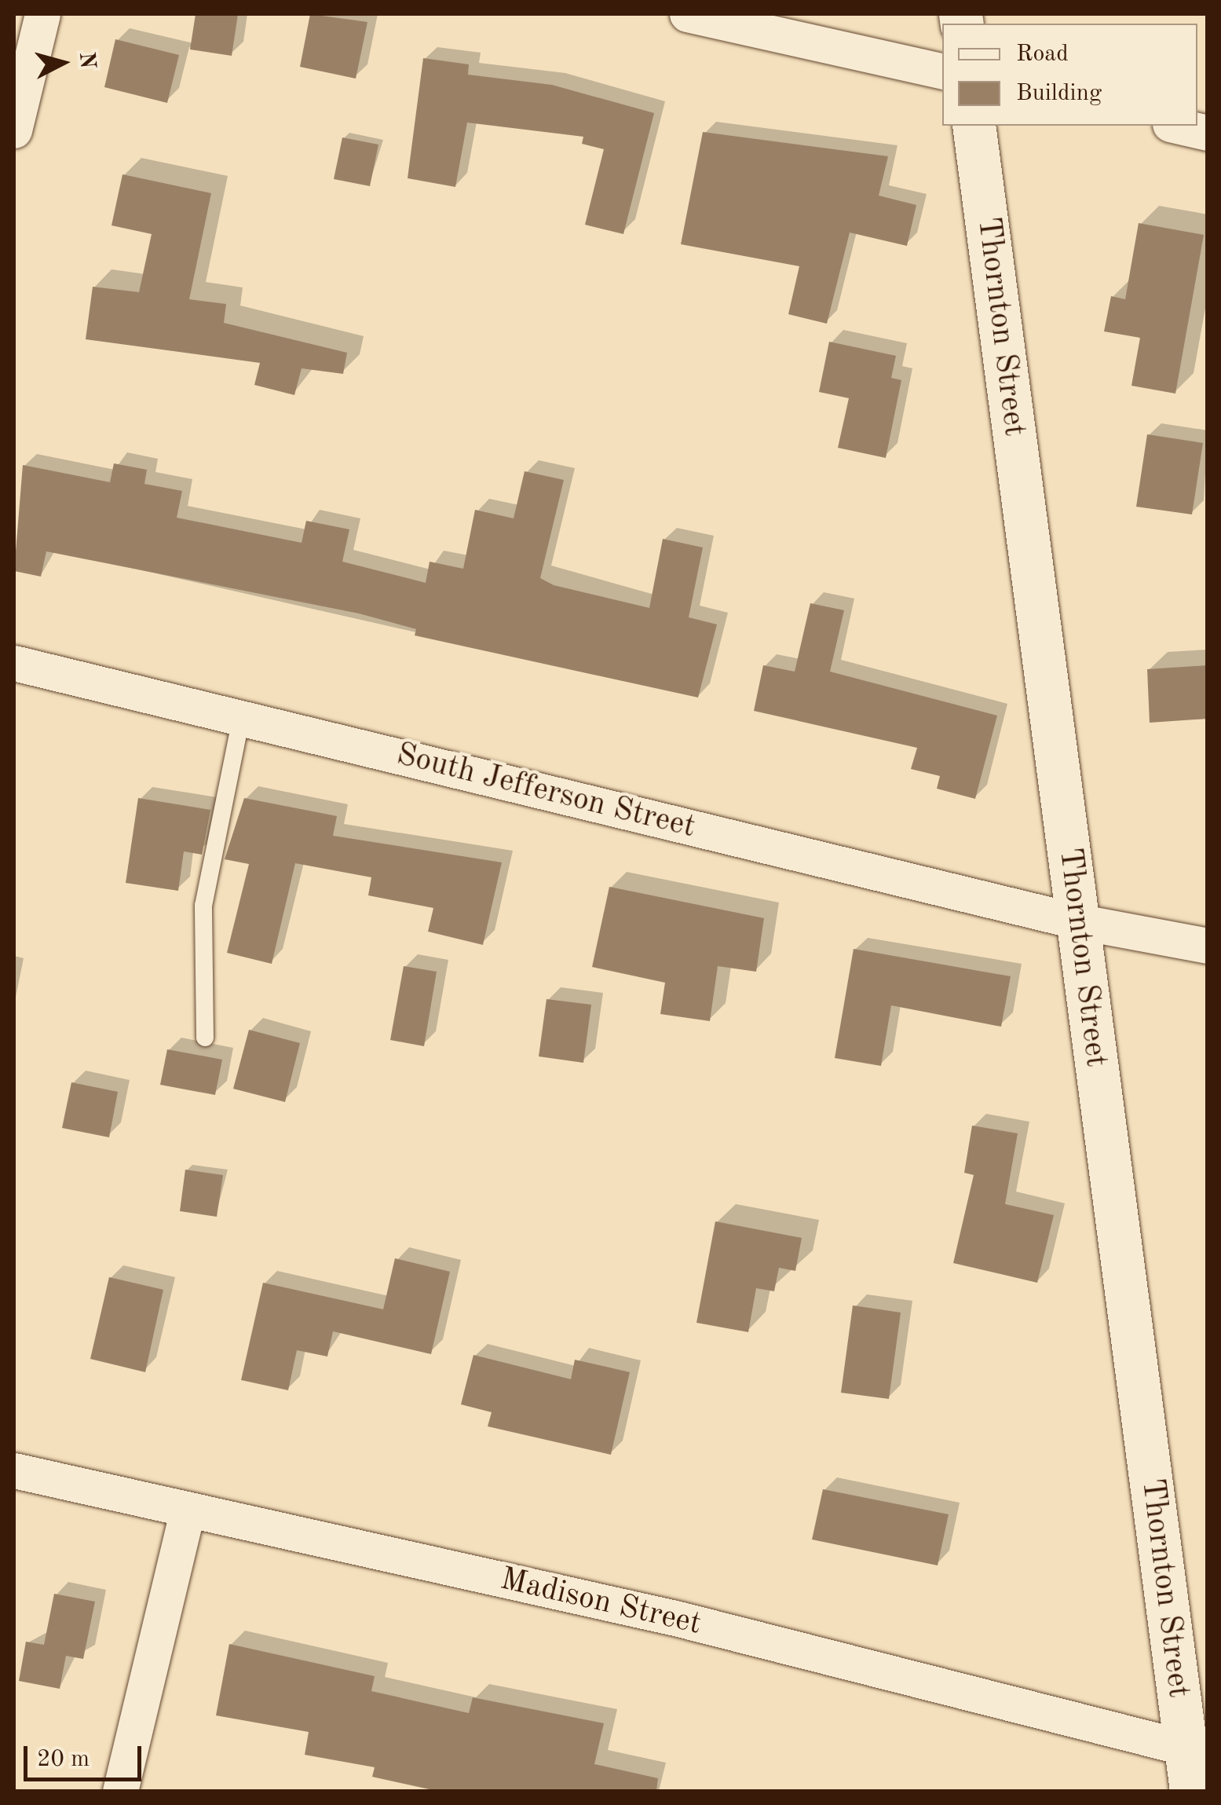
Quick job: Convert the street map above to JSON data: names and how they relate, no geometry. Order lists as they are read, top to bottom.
{
  "streets": {
    "street": ["Thornton Street", "South Jefferson Street", "Madison Street"]
  },
  "crossings": [
    ["Thornton Street", "South Jefferson Street"],
    ["Thornton Street", "Madison Street"]
  ],
  "legend": ["Road", "Building"],
  "scale_bar": "20 m",
  "north": "right"
}
